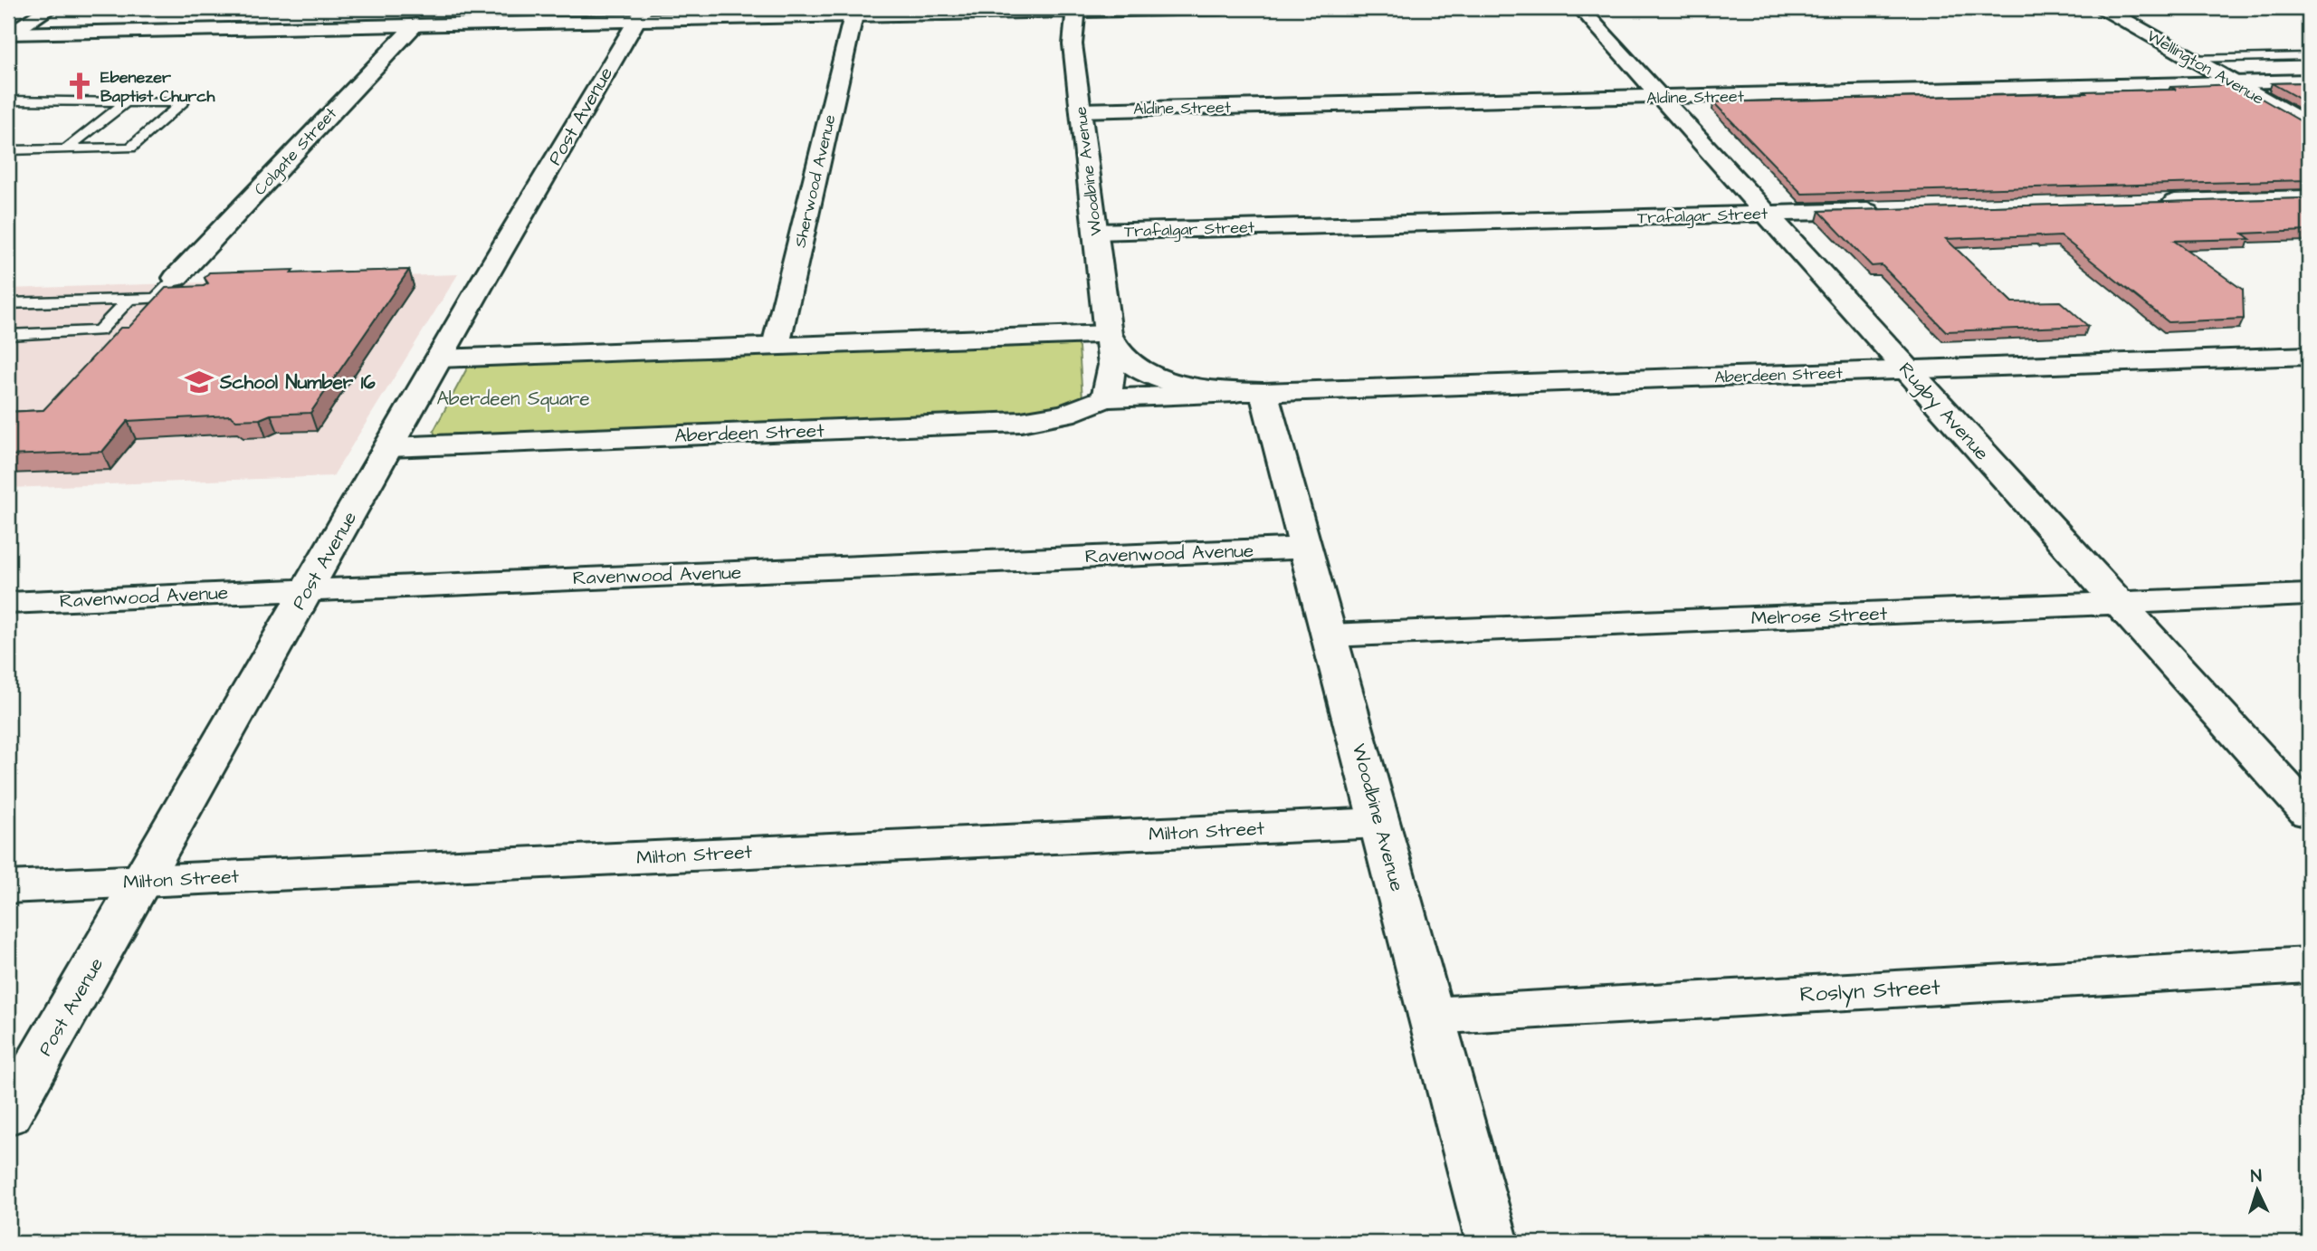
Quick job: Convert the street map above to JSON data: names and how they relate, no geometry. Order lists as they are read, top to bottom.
{
  "streets": {
    "street": [
      "Wellington Avenue",
      "Aldine Street",
      "Post Avenue",
      "Colgate Street",
      "Woodbine Avenue",
      "Sherwood Avenue",
      "Trafalgar Street",
      "Aberdeen Street",
      "Rugby Avenue",
      "Ravenwood Avenue",
      "Melrose Street",
      "Milton Street",
      "Roslyn Street"
    ]
  },
  "crossings": [
    ["Wellington Avenue", "Aldine Street"],
    ["Aldine Street", "Woodbine Avenue"],
    ["Aldine Street", "Rugby Avenue"],
    ["Post Avenue", "Aberdeen Street"],
    ["Post Avenue", "Ravenwood Avenue"],
    ["Post Avenue", "Milton Street"],
    ["Woodbine Avenue", "Trafalgar Street"],
    ["Woodbine Avenue", "Aberdeen Street"],
    ["Woodbine Avenue", "Ravenwood Avenue"],
    ["Woodbine Avenue", "Melrose Street"],
    ["Woodbine Avenue", "Milton Street"],
    ["Woodbine Avenue", "Roslyn Street"],
    ["Trafalgar Street", "Rugby Avenue"],
    ["Aberdeen Street", "Rugby Avenue"],
    ["Rugby Avenue", "Melrose Street"]
  ],
  "parks": ["Aberdeen Square"],
  "places": {
    "church": ["Ebenezer Baptist Church"],
    "school or university": ["School Number 16"]
  },
  "north": "top"
}
